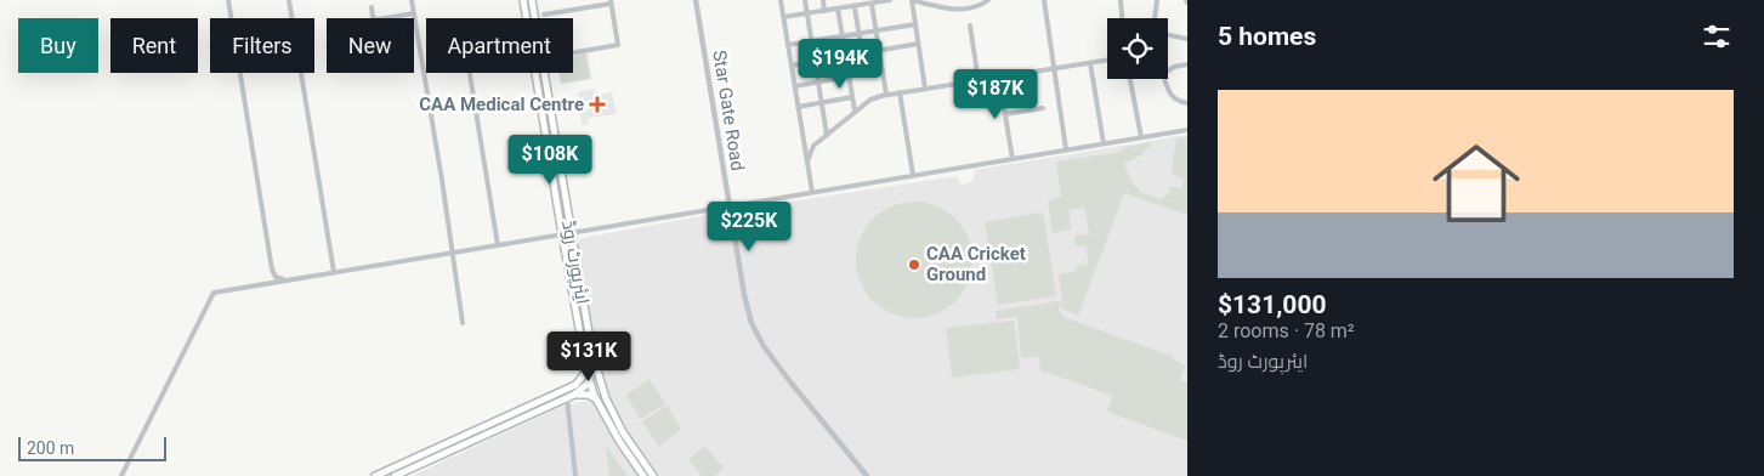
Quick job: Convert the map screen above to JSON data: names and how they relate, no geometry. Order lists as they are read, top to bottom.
{
  "streets": {
    "main road": ["ایئرپورٹ روڈ"],
    "street": ["Star Gate Road"]
  },
  "places": {
    "health": ["CAA Medical Centre"],
    "other": ["CAA Cricket Ground"]
  },
  "scale_bar": "200 m",
  "page": {
    "heading": "5 homes",
    "chip": [
      "Buy",
      "Rent",
      "Filters",
      "New",
      "Apartment"
    ],
    "price": [
      "$194K",
      "$187K",
      "$108K",
      "$225K",
      "$131K"
    ],
    "list": [
      {
        "name": "$131,000",
        "note": "2 rooms · 78 m² · ایئرپورٹ روڈ"
      }
    ],
    "scale": "200 m"
  }
}
